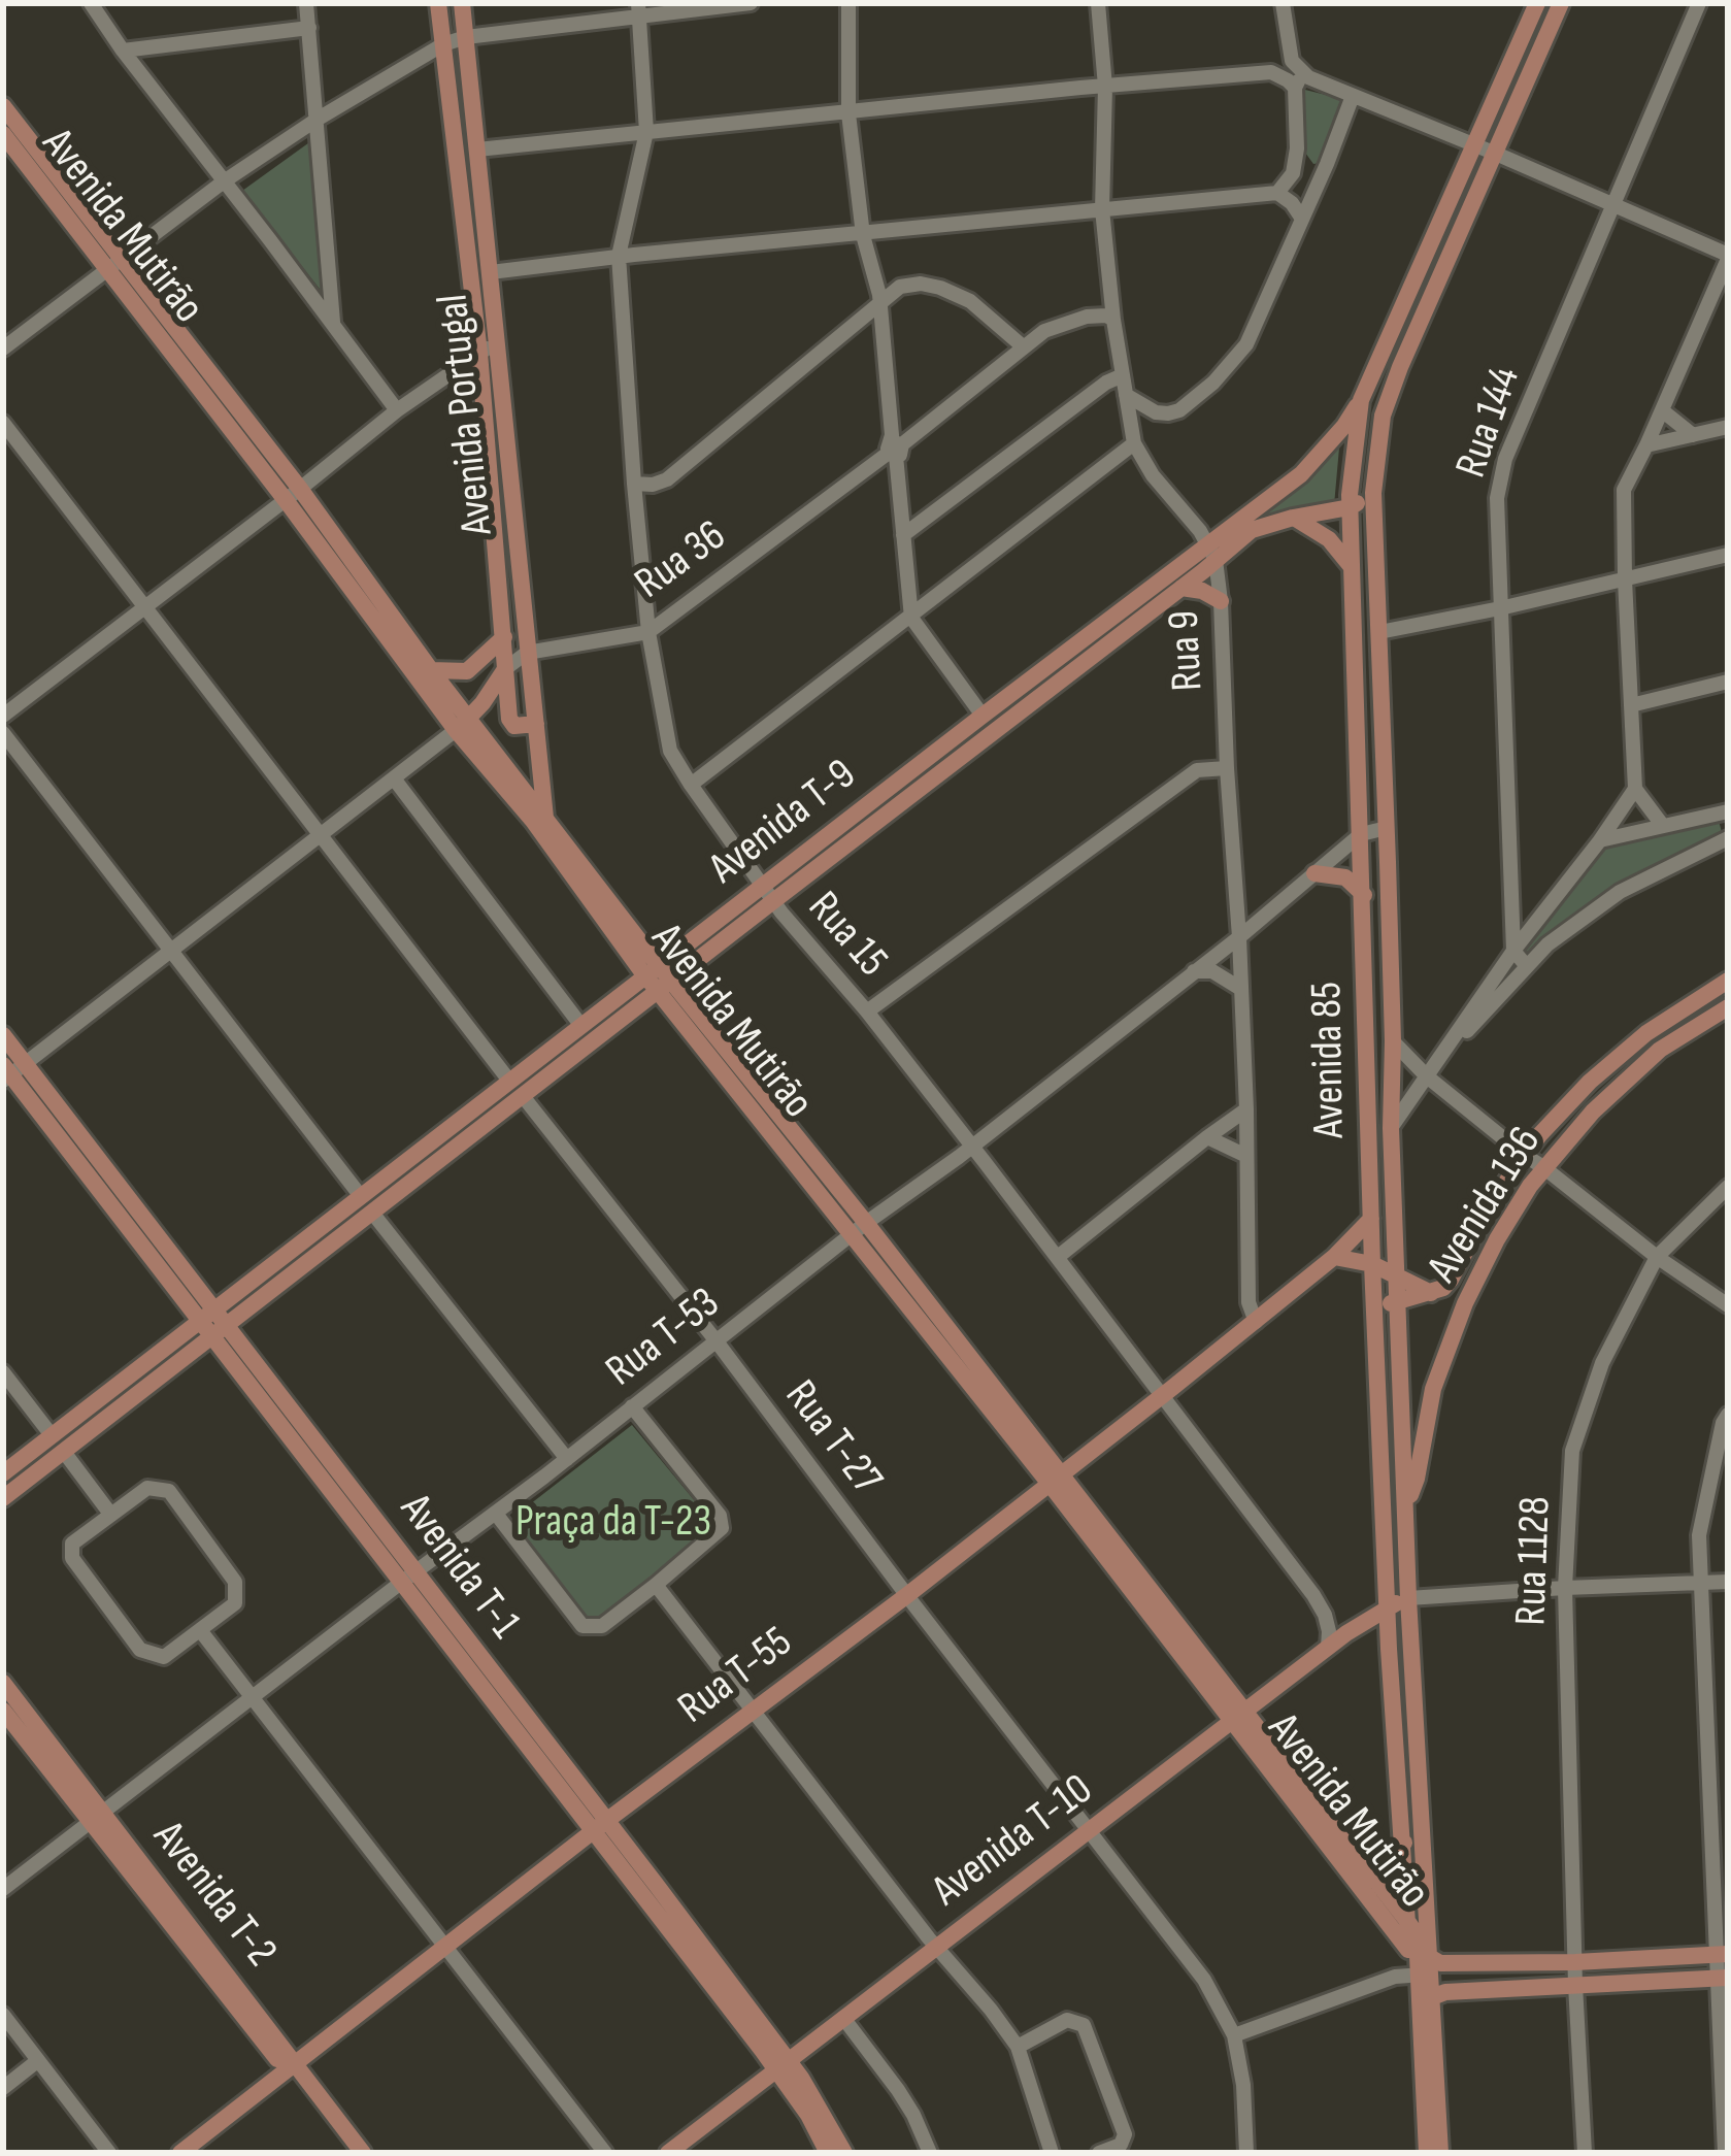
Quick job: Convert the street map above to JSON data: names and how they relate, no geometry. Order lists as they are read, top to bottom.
{
  "streets": {
    "main road": [
      "Avenida Mutirão",
      "Avenida Portugal",
      "Rua 36",
      "Avenida T-9",
      "Avenida 85",
      "Avenida 136",
      "Avenida T-1",
      "Rua T-55",
      "Avenida T-10",
      "Avenida T-2"
    ],
    "street": [
      "Rua 144",
      "Rua 9",
      "Rua 15",
      "Rua T-53",
      "Rua T-27",
      "Rua 1128"
    ]
  },
  "crossings": [
    ["Avenida Mutirão", "Avenida Portugal"],
    ["Avenida Mutirão", "Rua 36"],
    ["Avenida Mutirão", "Avenida T-9"],
    ["Avenida Mutirão", "Avenida 85"],
    ["Avenida Mutirão", "Rua T-53"],
    ["Avenida Mutirão", "Rua T-55"],
    ["Avenida Mutirão", "Avenida T-10"],
    ["Avenida Portugal", "Rua 36"],
    ["Rua 36", "Rua 9"],
    ["Rua 36", "Rua 15"],
    ["Rua 9", "Avenida T-9"],
    ["Rua 9", "Rua T-53"],
    ["Rua 9", "Rua T-55"],
    ["Avenida T-9", "Rua 15"],
    ["Avenida T-9", "Avenida 85"],
    ["Avenida T-9", "Rua T-27"],
    ["Avenida T-9", "Avenida T-1"],
    ["Rua 15", "Rua T-53"],
    ["Rua 15", "Rua T-55"],
    ["Rua 15", "Avenida T-10"],
    ["Avenida 85", "Avenida 136"],
    ["Avenida 85", "Rua T-53"],
    ["Avenida 85", "Rua T-55"],
    ["Avenida 85", "Avenida T-10"],
    ["Rua T-53", "Rua T-27"],
    ["Rua T-53", "Avenida T-1"],
    ["Rua T-53", "Avenida T-2"],
    ["Rua T-27", "Rua T-55"],
    ["Rua T-27", "Avenida T-10"],
    ["Avenida T-1", "Rua T-55"],
    ["Avenida T-1", "Avenida T-10"],
    ["Rua T-55", "Avenida T-2"]
  ],
  "parks": ["Praça da T-23"]
}
